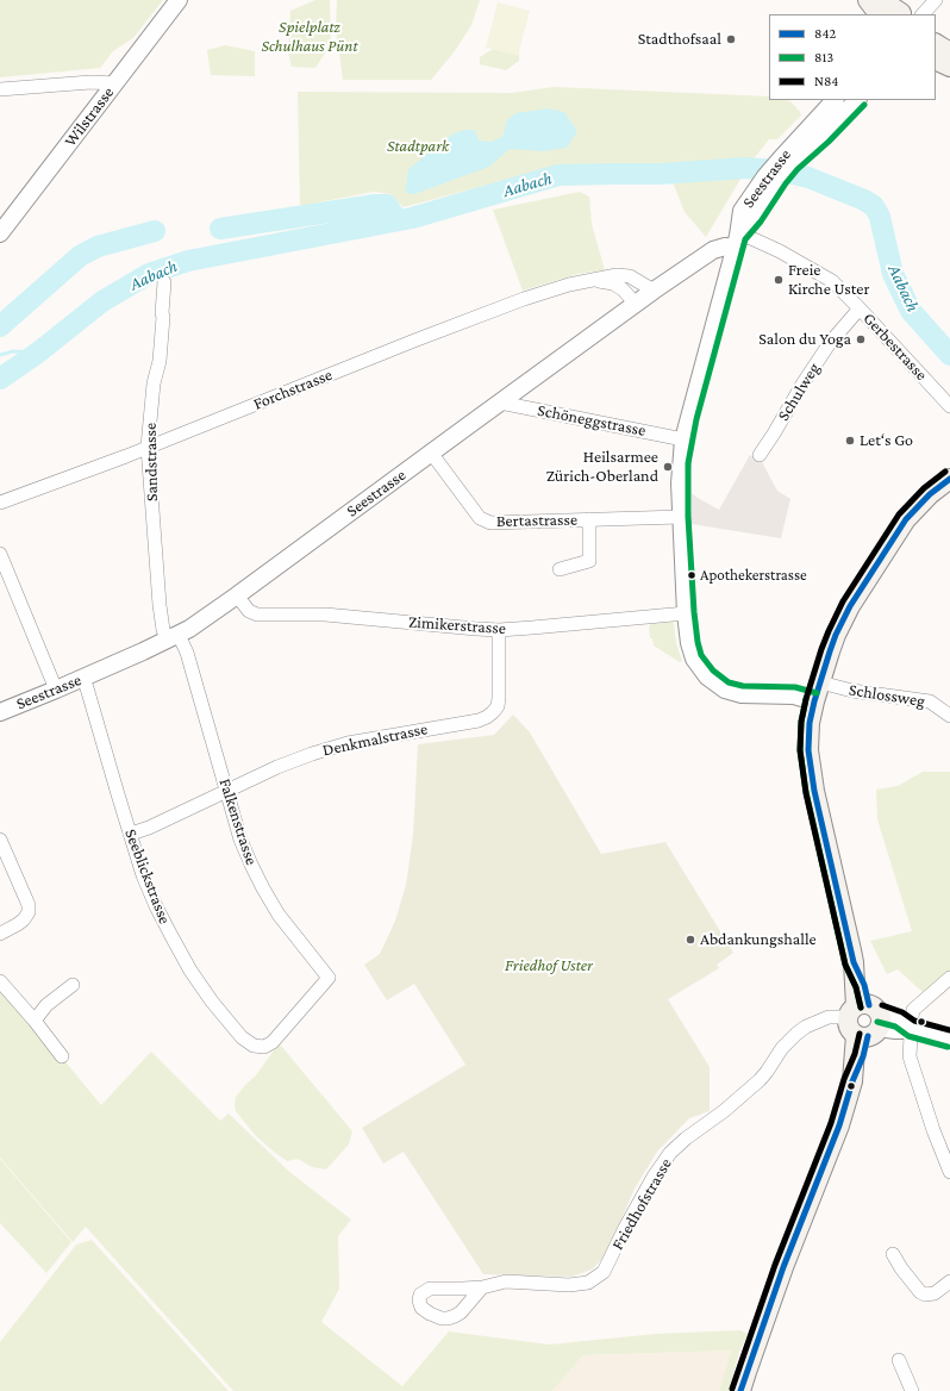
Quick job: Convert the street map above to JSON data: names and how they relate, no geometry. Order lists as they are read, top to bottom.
{
  "streets": {
    "street": [
      "Wilstrasse",
      "Seestrasse",
      "Gerbestrasse",
      "Forchstrasse",
      "Schulweg",
      "Schöneggstrasse",
      "Sandstrasse",
      "Bertastrasse",
      "Zimikerstrasse",
      "Schlossweg",
      "Denkmalstrasse",
      "Falkenstrasse",
      "Seeblickstrasse",
      "Friedhofstrasse"
    ]
  },
  "crossings": [
    ["Seestrasse", "Gerbestrasse"],
    ["Seestrasse", "Forchstrasse"],
    ["Seestrasse", "Schöneggstrasse"],
    ["Seestrasse", "Sandstrasse"],
    ["Seestrasse", "Bertastrasse"],
    ["Seestrasse", "Zimikerstrasse"],
    ["Seestrasse", "Falkenstrasse"],
    ["Seestrasse", "Seeblickstrasse"],
    ["Gerbestrasse", "Schulweg"],
    ["Forchstrasse", "Sandstrasse"],
    ["Sandstrasse", "Falkenstrasse"],
    ["Zimikerstrasse", "Denkmalstrasse"],
    ["Denkmalstrasse", "Falkenstrasse"],
    ["Denkmalstrasse", "Seeblickstrasse"],
    ["Falkenstrasse", "Seeblickstrasse"]
  ],
  "water": ["Aabach"],
  "parks": ["Spielplatz Schulhaus Pünt", "Stadtpark", "Friedhof Uster"],
  "places": [
    "Stadthofsaal",
    "Freie Kirche Uster",
    "Salon du Yoga",
    "Let‘s Go",
    "Heilsarmee Zürich-Oberland",
    "Apothekerstrasse",
    "Abdankungshalle"
  ],
  "lines": ["transit line 813", "transit line N84", "transit line 842"],
  "legend": ["842", "813", "N84"]
}
